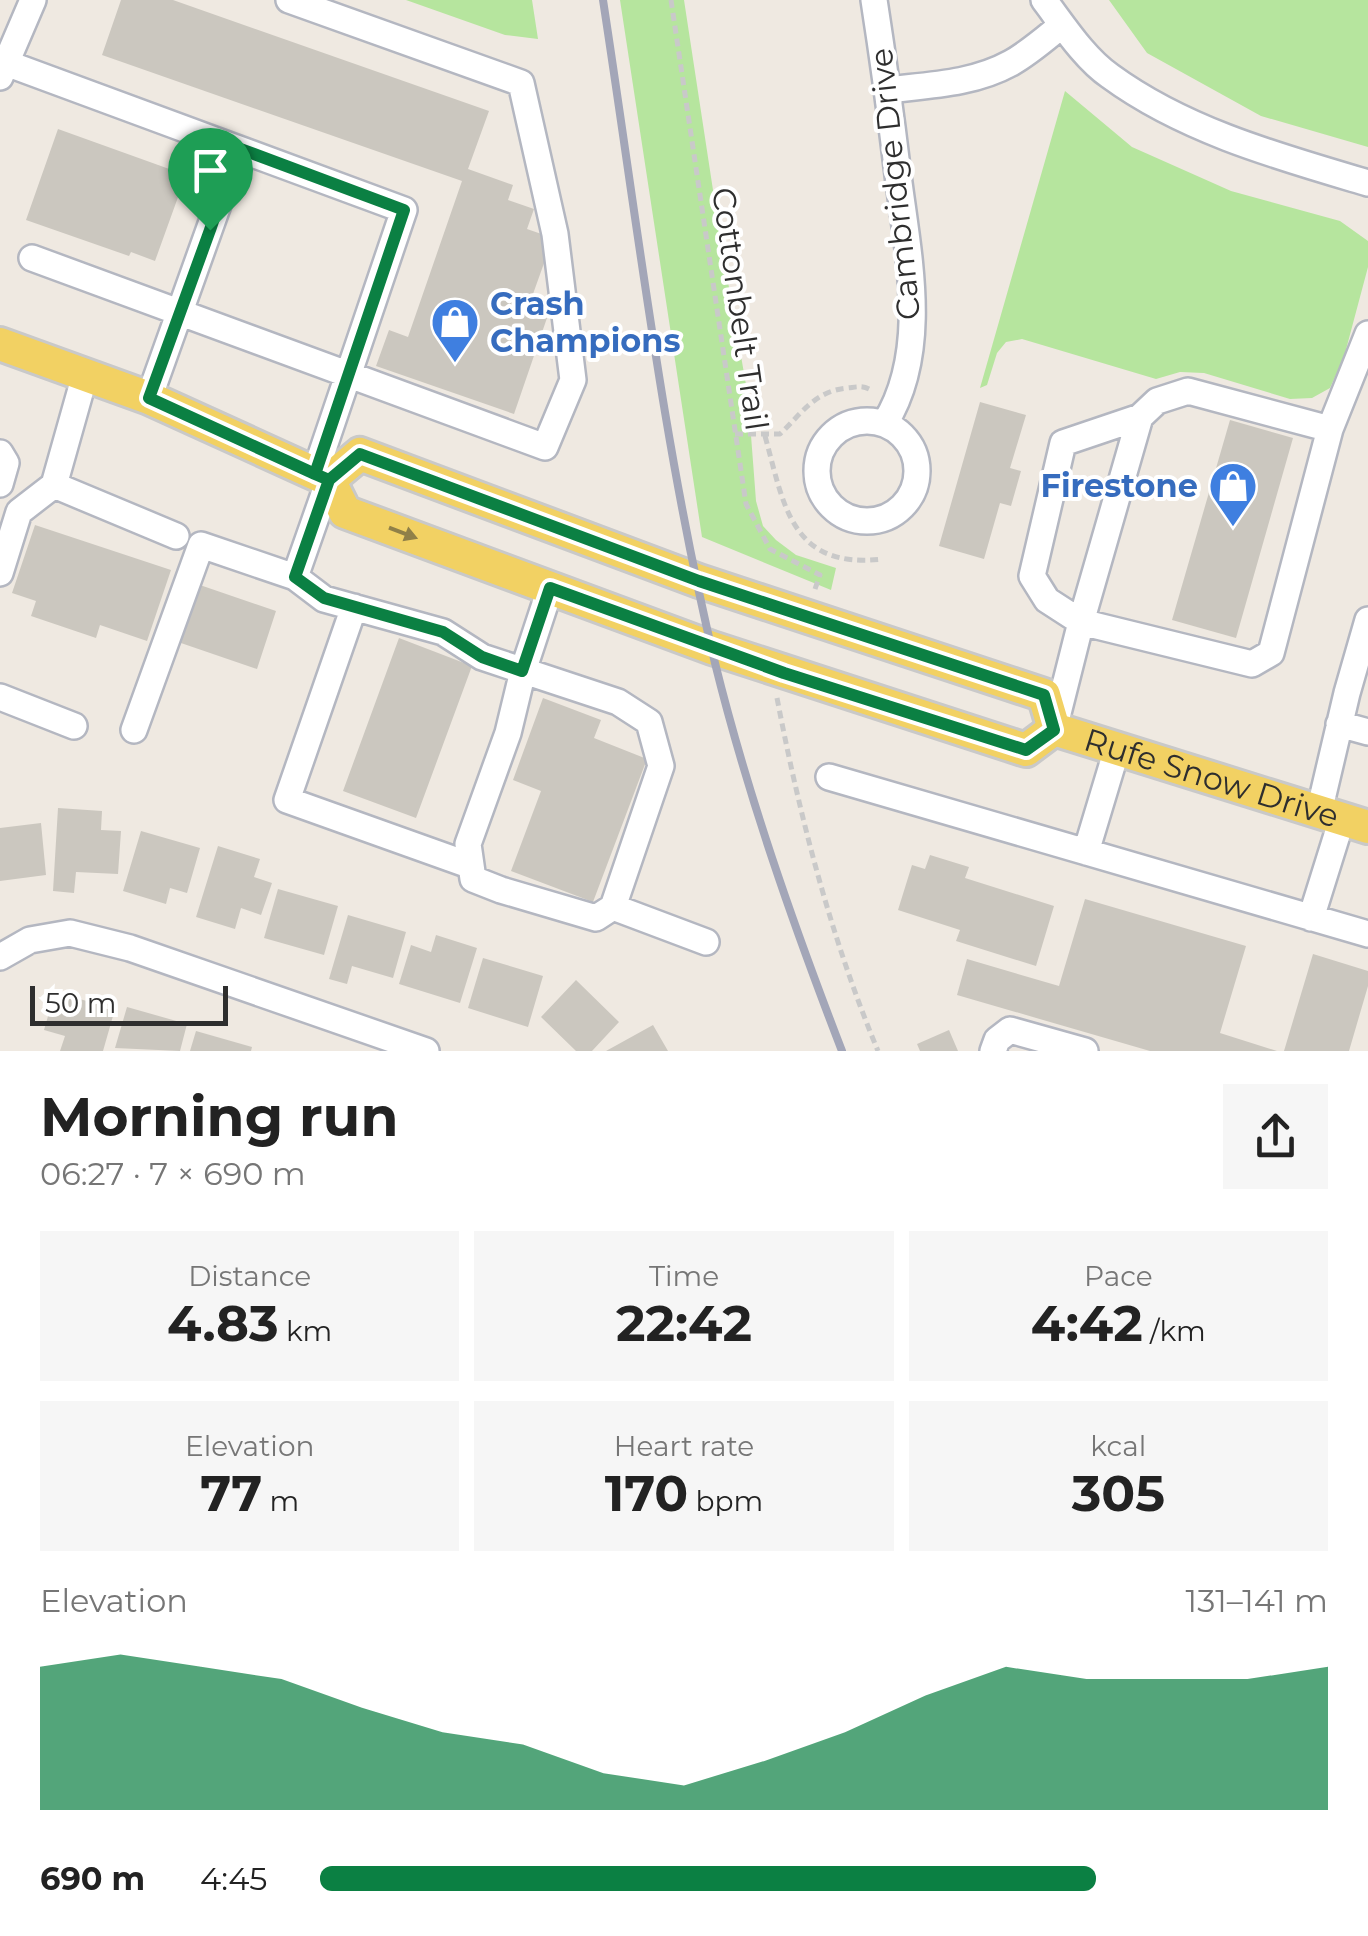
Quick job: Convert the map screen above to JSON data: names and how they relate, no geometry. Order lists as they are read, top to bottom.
{
  "streets": {
    "main road": ["Rufe Snow Drive"],
    "street": ["Cambridge Drive"],
    "path": ["Cottonbelt Trail"]
  },
  "places": {
    "shop": ["Crash Champions", "Firestone"]
  },
  "scale_bar": "50 m",
  "page": {
    "scale": "50 m",
    "heading": ["Morning run", "06:27 · 7 × 690 m"],
    "stats": [
      ["Distance", "4.83 km"],
      ["Time", "22:42"],
      ["Pace", "4:42 /km"],
      ["Elevation", "77 m"],
      ["Heart rate", "170 bpm"],
      ["kcal", "305"]
    ],
    "chart": ["Elevation", "131–141 m"],
    "list": [
      {
        "name": "690 m",
        "note": "4:45"
      }
    ]
  }
}
